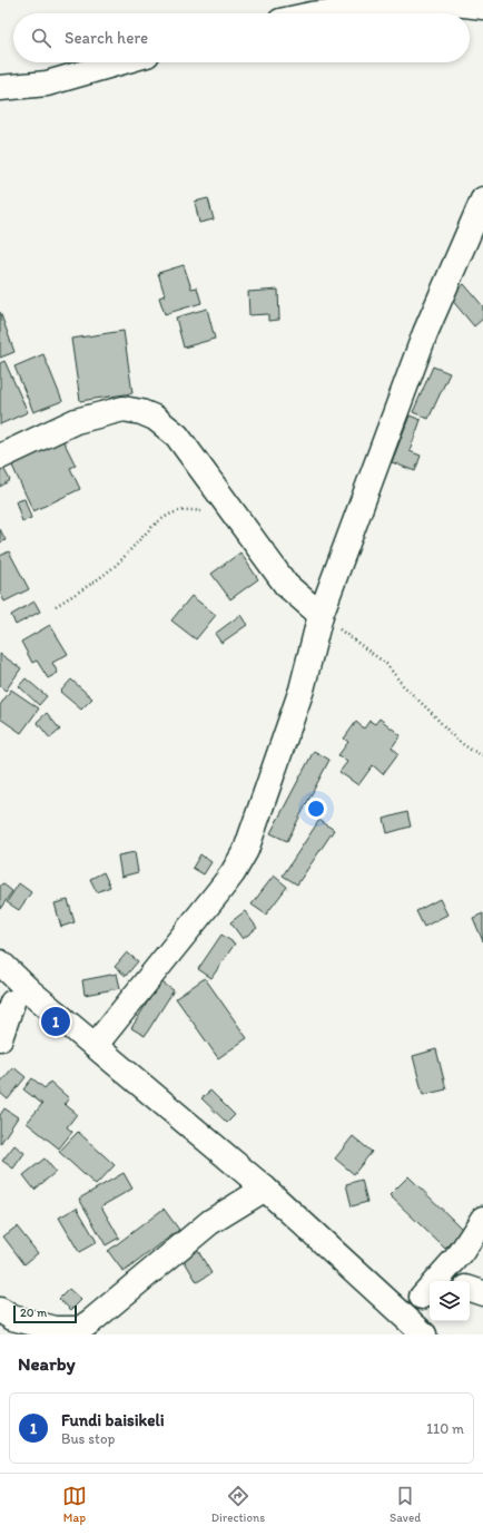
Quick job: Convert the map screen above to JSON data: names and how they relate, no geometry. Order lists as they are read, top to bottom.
{
  "scale_bar": "20 m",
  "page": {
    "search": "Search here",
    "pins": "1",
    "scale": "20 m",
    "heading": "Nearby",
    "list": [
      {
        "mark": "1",
        "name": "Fundi baisikeli",
        "note": "Bus stop",
        "value": "110 m"
      }
    ],
    "nav": ["Map", "Directions", "Saved"]
  }
}
